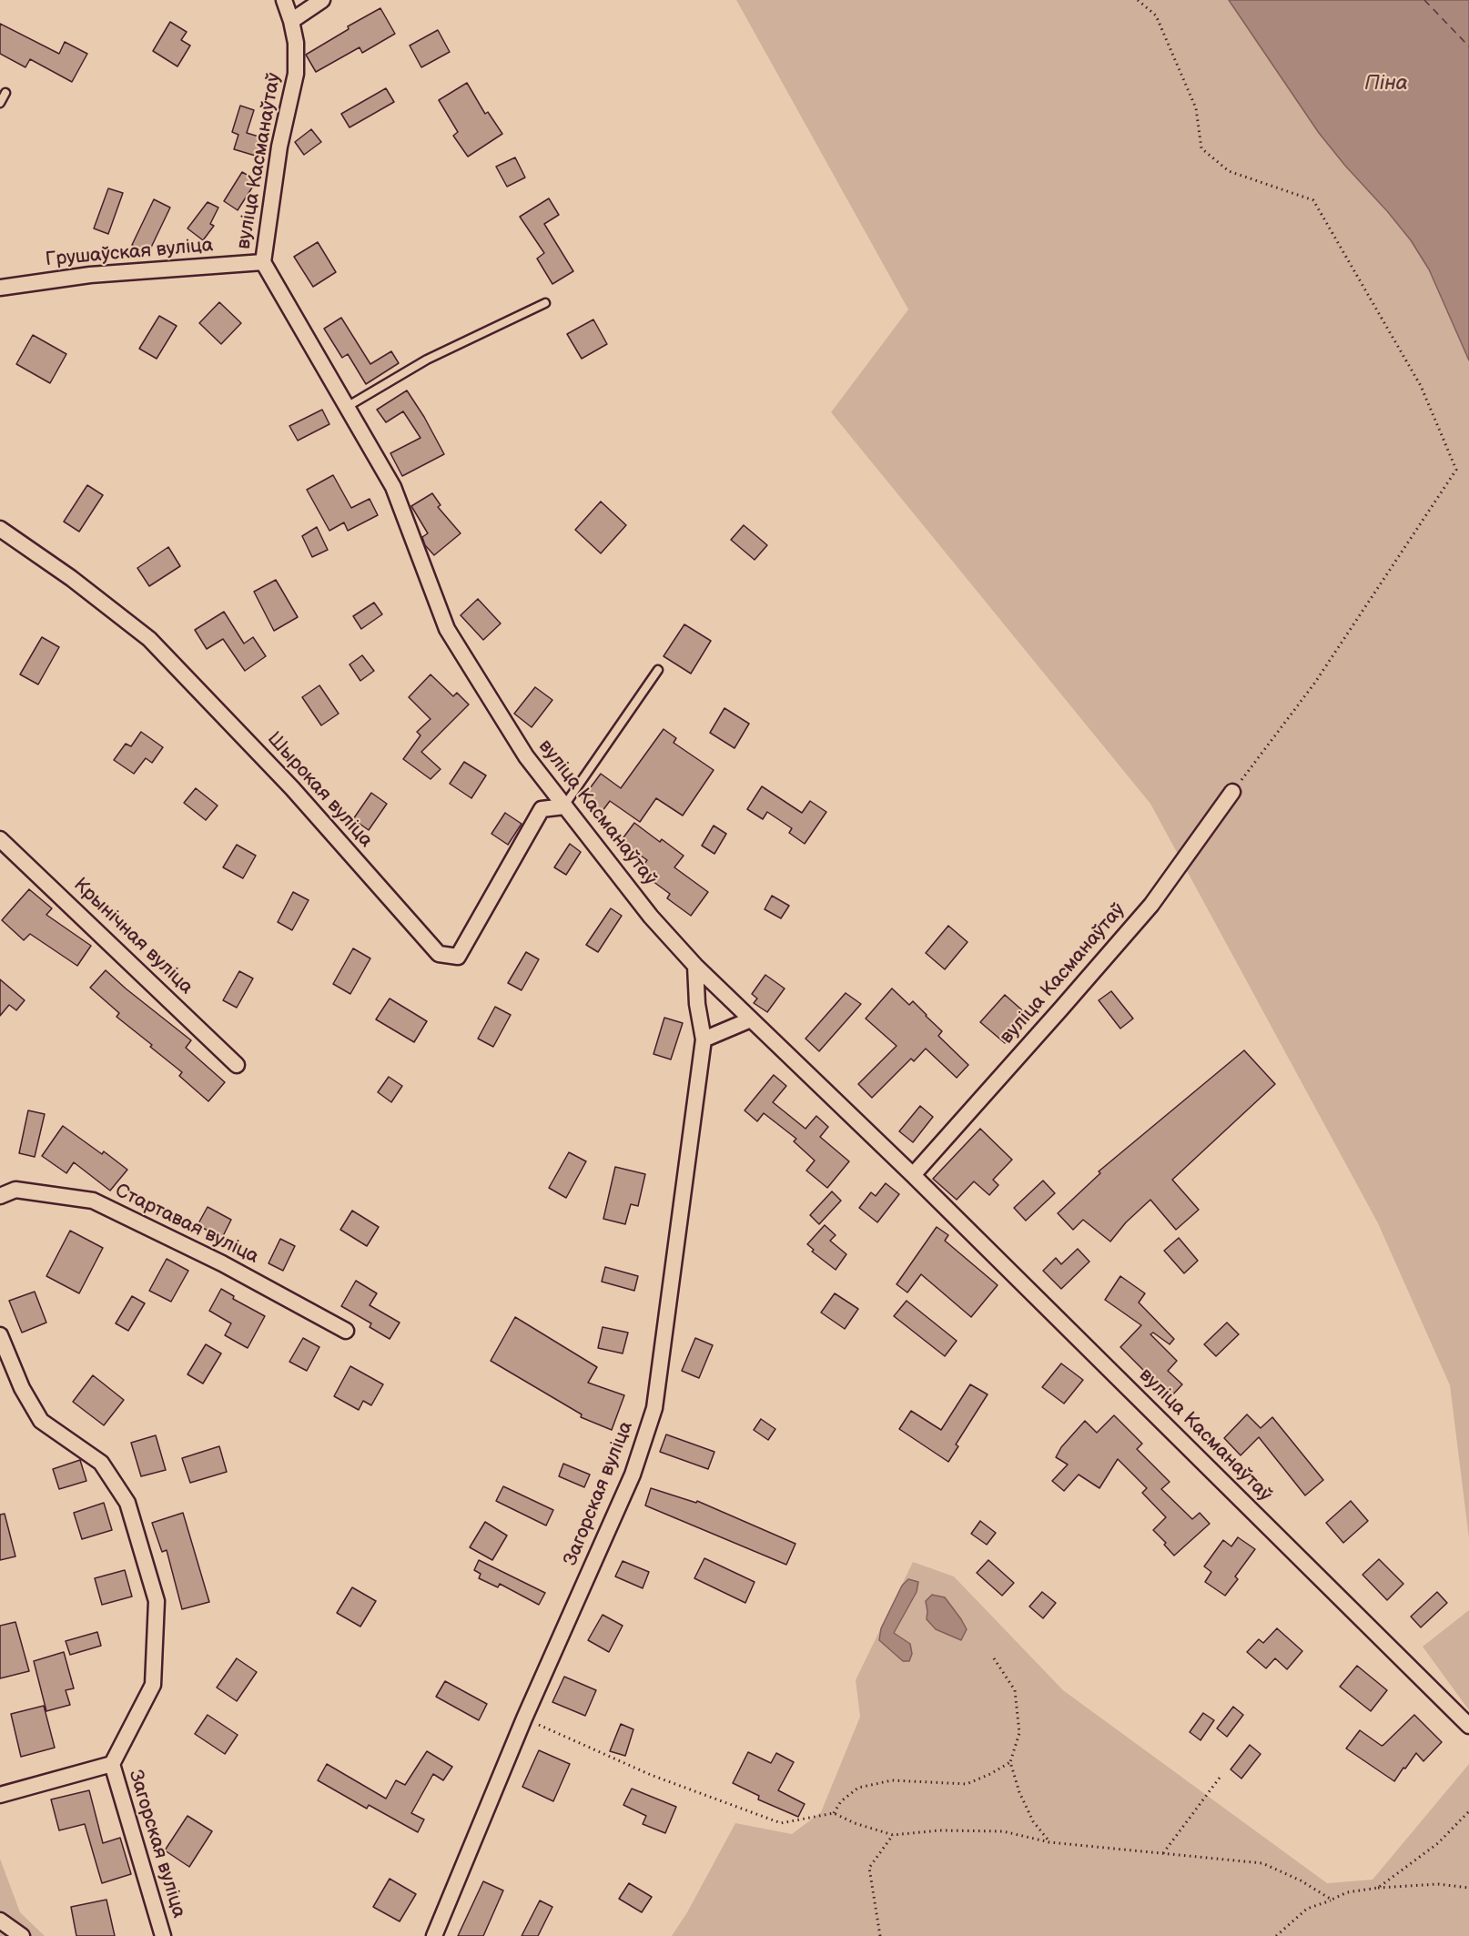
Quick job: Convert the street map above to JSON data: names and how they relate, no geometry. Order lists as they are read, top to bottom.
{
  "streets": {
    "street": [
      "вуліца Касманаўтаў",
      "Грушаўская вуліца",
      "Шырокая вуліца",
      "Крынічная вуліца",
      "Стартавая вуліца",
      "Загорская вуліца"
    ]
  },
  "crossings": [
    ["вуліца Касманаўтаў", "Грушаўская вуліца"],
    ["вуліца Касманаўтаў", "Шырокая вуліца"],
    ["вуліца Касманаўтаў", "Загорская вуліца"]
  ],
  "water": ["Піна"]
}
